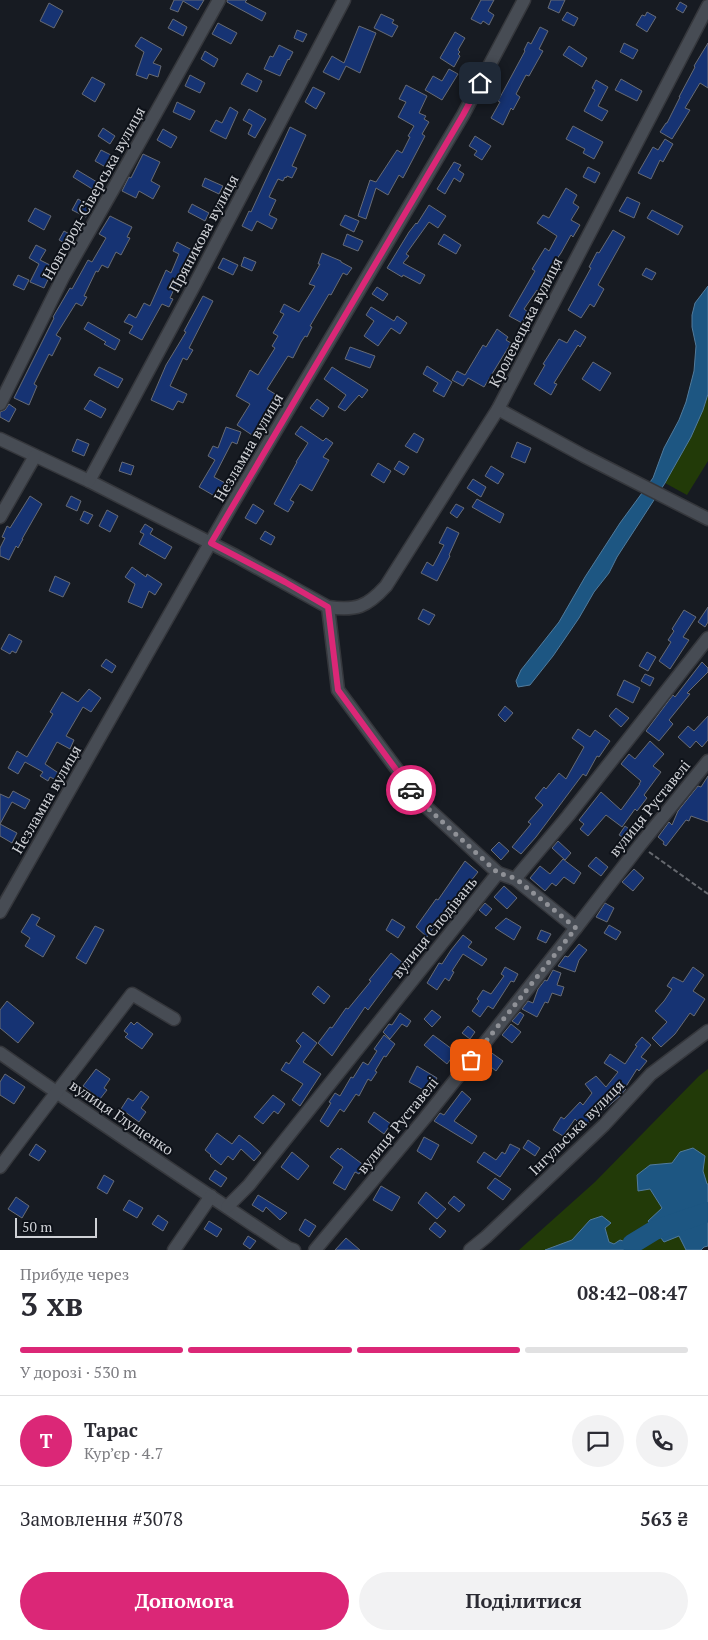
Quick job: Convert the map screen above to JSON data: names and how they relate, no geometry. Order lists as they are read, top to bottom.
{
  "streets": {
    "street": [
      "Новгород-Сіверська вулиця",
      "Пряникова вулиця",
      "Кролевецька вулиця",
      "Незламна вулиця",
      "вулиця Руставелі",
      "вулиця Сподівань",
      "вулиця Глущенко",
      "Інгульська вулиця"
    ]
  },
  "crossings": [
    ["вулиця Сподівань", "вулиця Глущенко"]
  ],
  "scale_bar": "50 m",
  "page": {
    "scale": "50 m",
    "heading": ["3 хв", "Прибуде через", "08:42–08:47"],
    "panel": [
      "Тарас",
      "Кур’єр · 4.7",
      "Замовлення #3078",
      "563 ₴"
    ],
    "bar": "У дорозі · 530 m",
    "round": "Т",
    "buttons": ["Допомога", "Поділитися"]
  }
}
